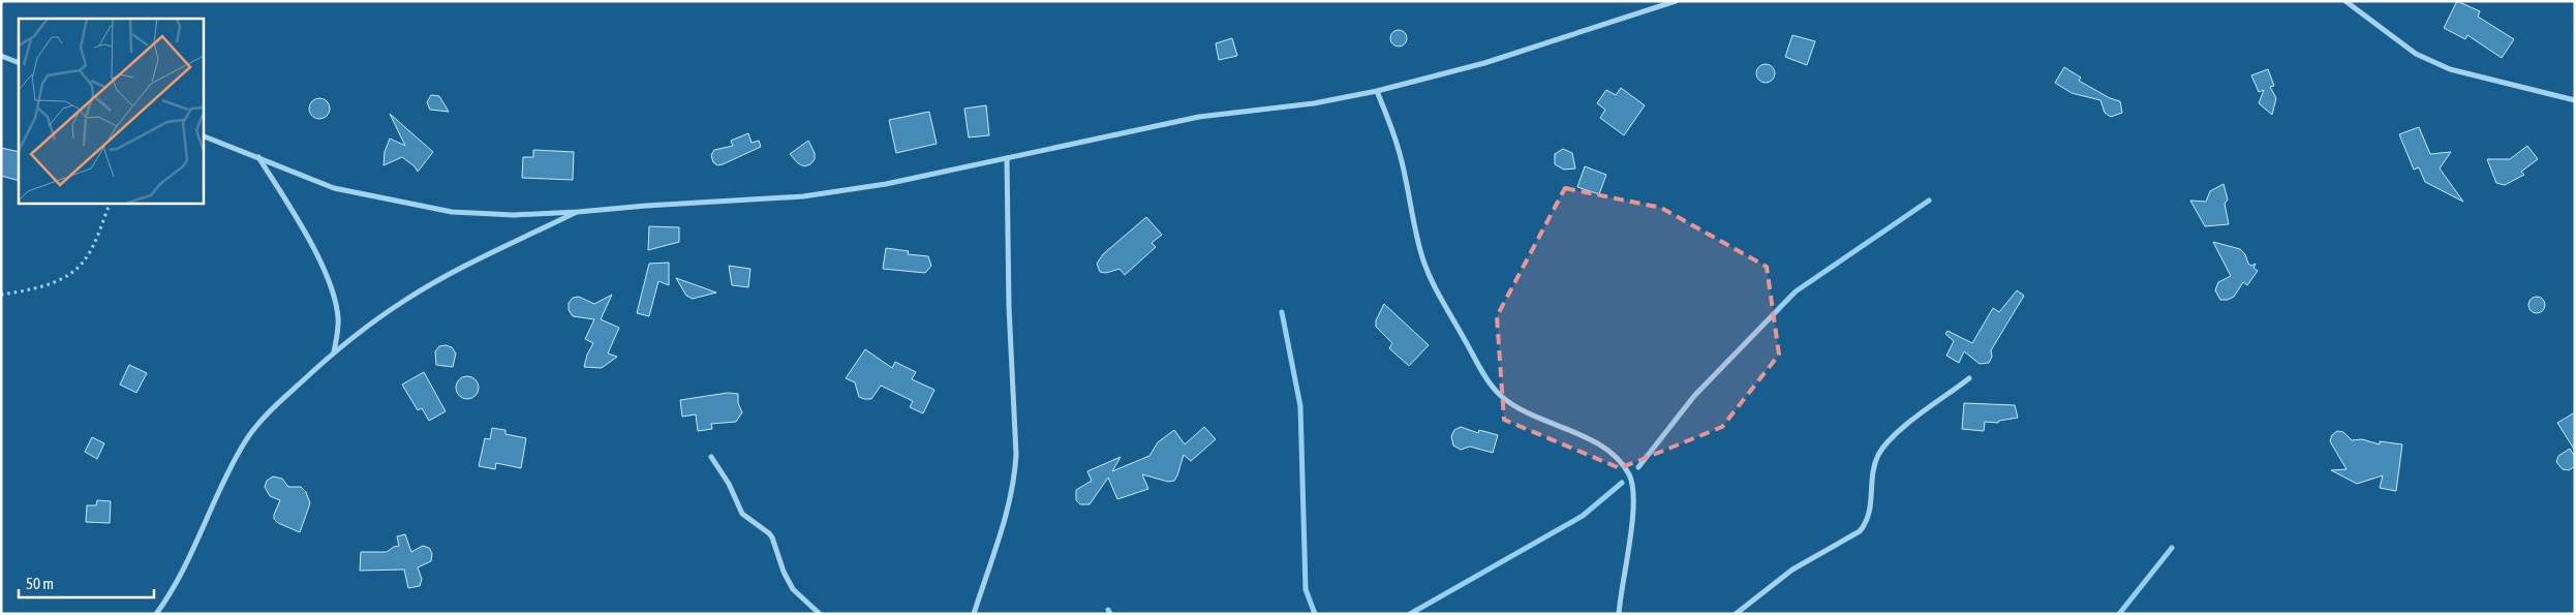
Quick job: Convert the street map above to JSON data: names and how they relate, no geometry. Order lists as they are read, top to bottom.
{
  "scale_bar": "50 m"
}
